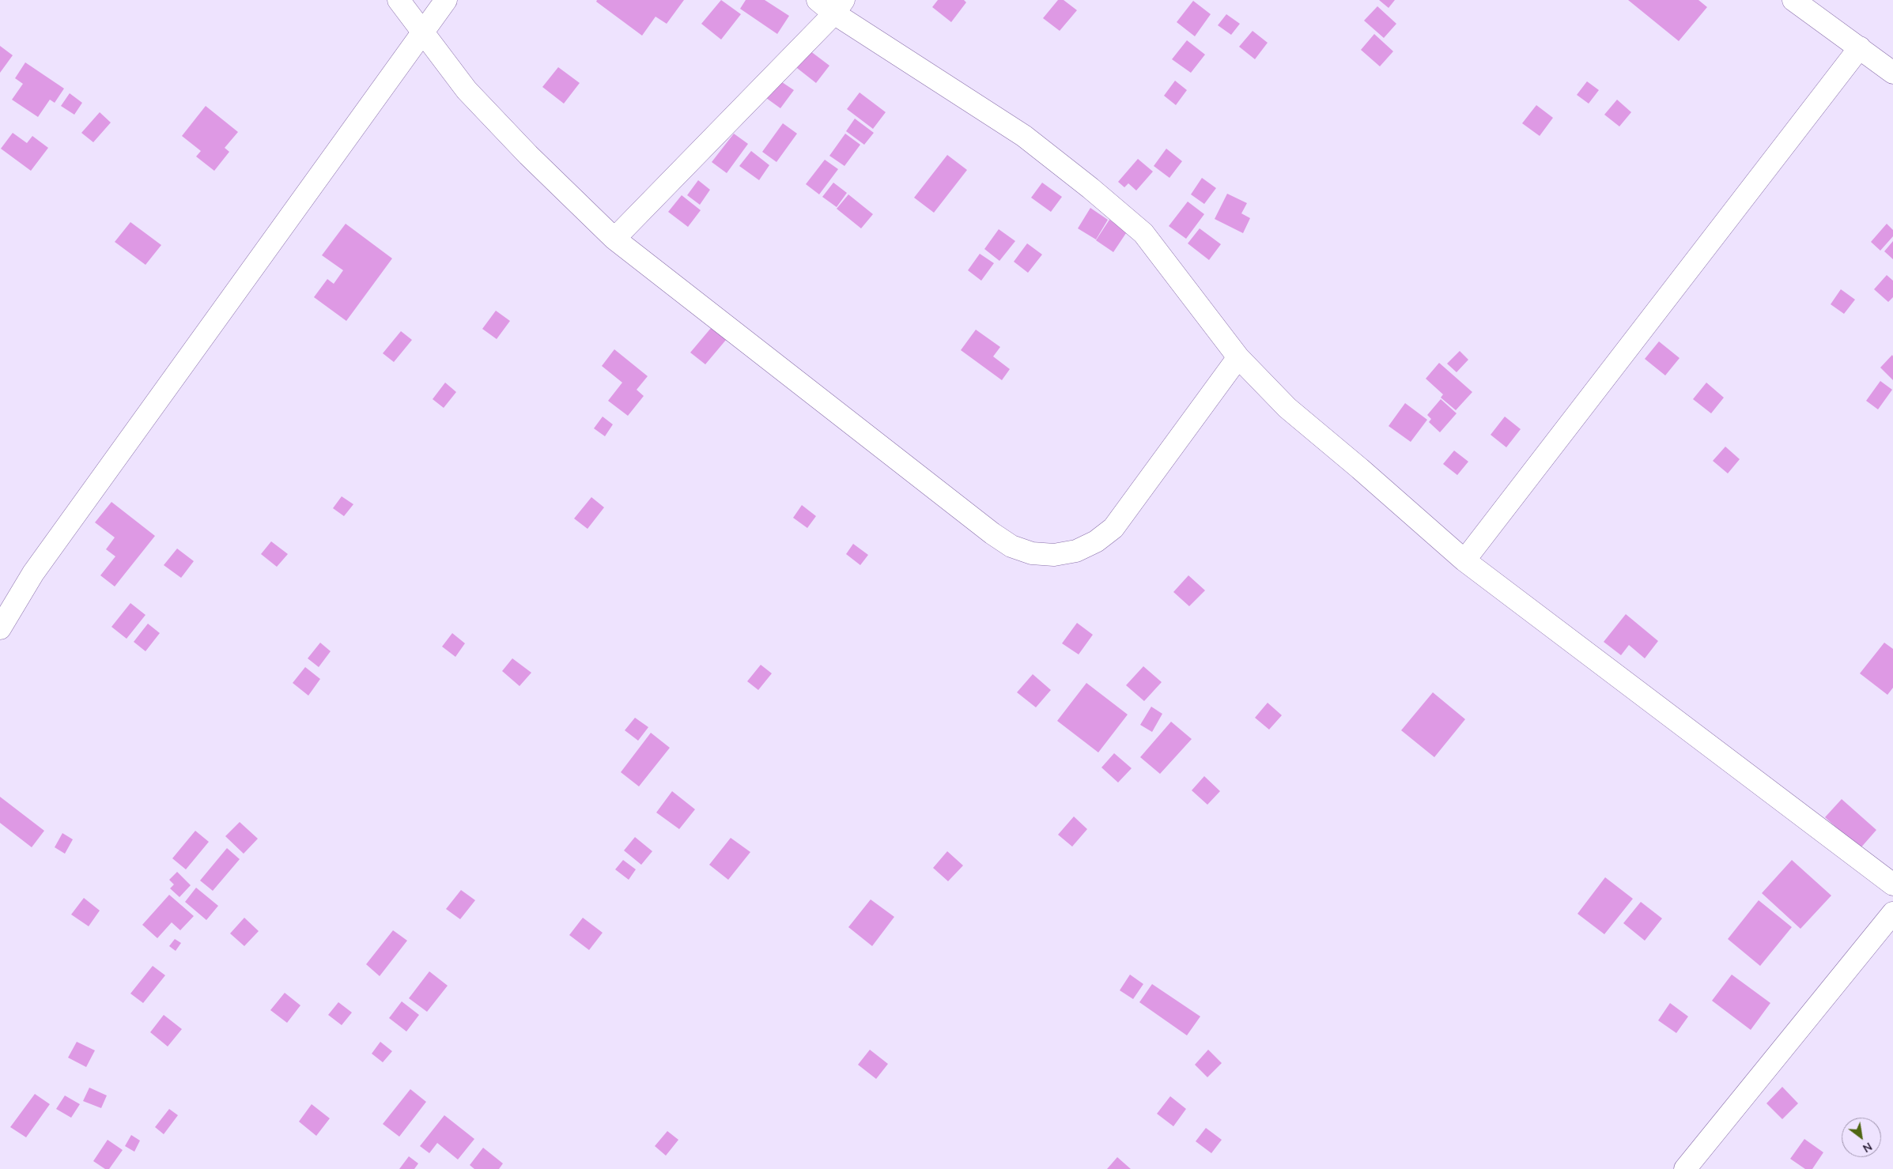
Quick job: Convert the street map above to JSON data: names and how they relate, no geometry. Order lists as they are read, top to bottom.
{
  "north": "bottom right"
}
